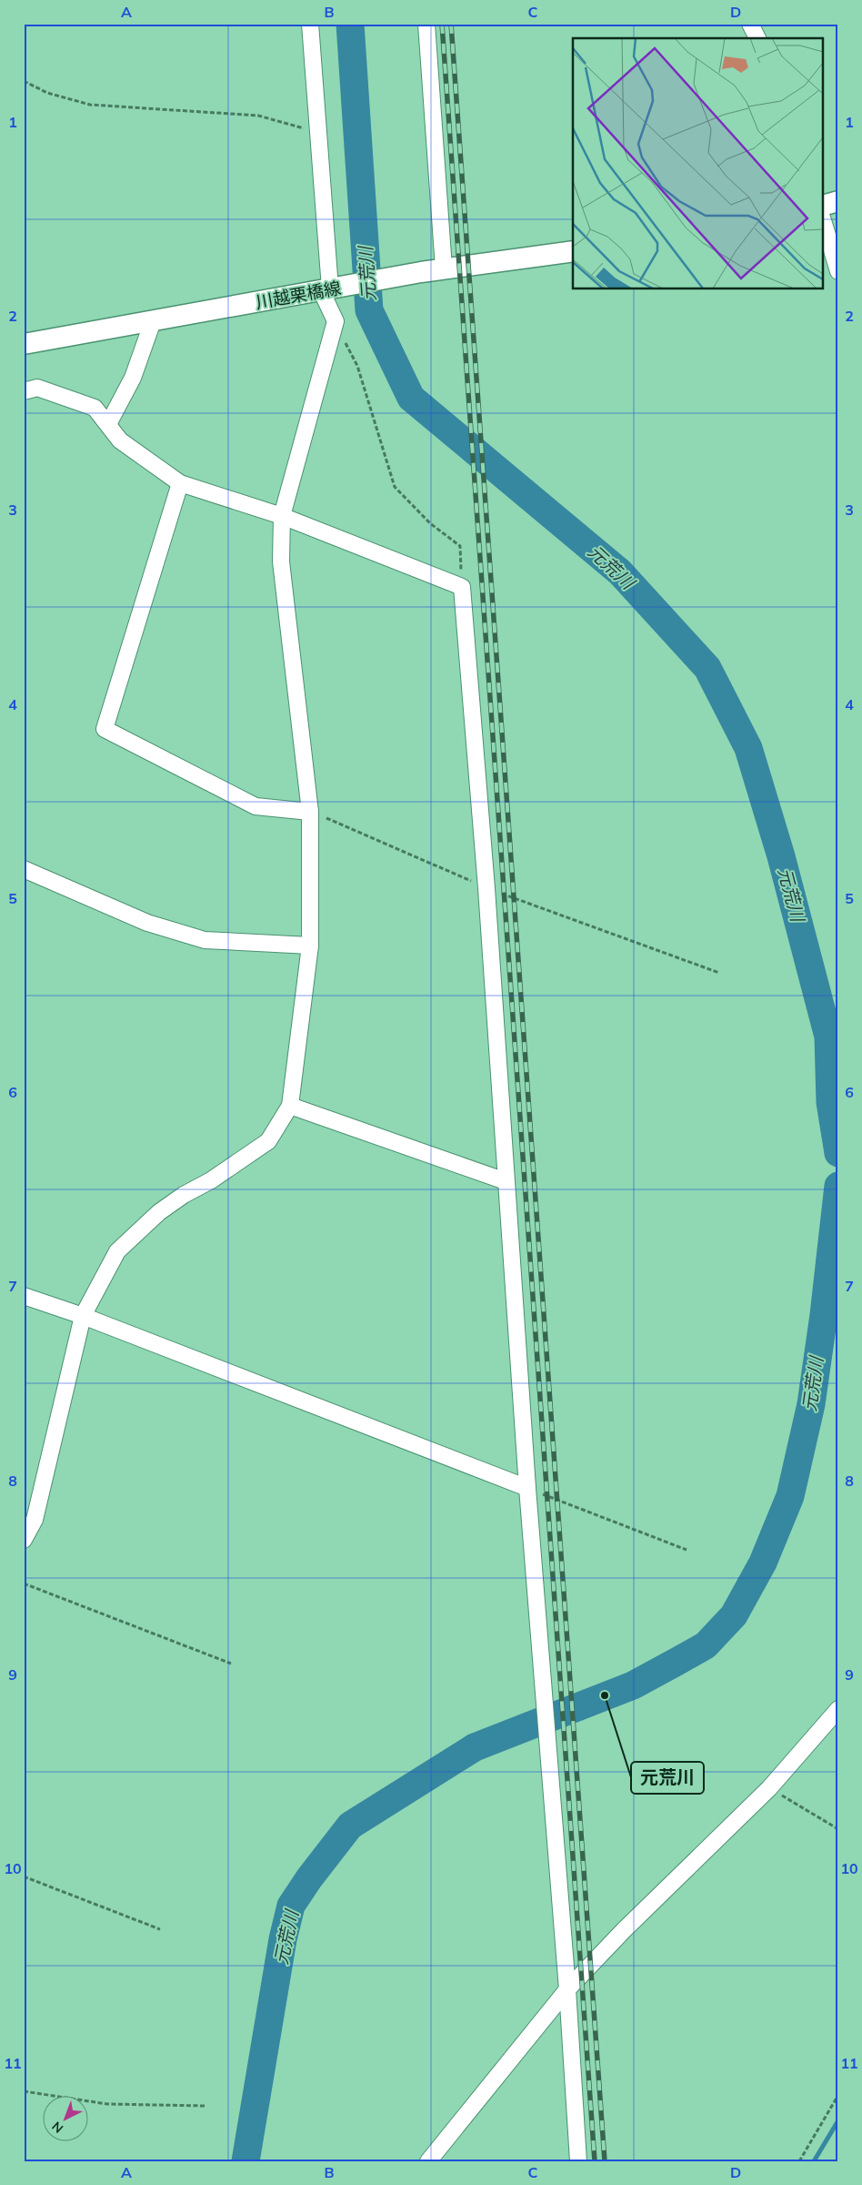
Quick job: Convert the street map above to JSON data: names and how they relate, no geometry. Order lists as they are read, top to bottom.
{
  "streets": {
    "main road": ["川越栗橋線"]
  },
  "water": ["元荒川"],
  "places": ["元荒川"],
  "north": "bottom left",
  "grid": {
    "columns": [
      "A",
      "B",
      "C",
      "D"
    ],
    "rows": [
      "1",
      "2",
      "3",
      "4",
      "5",
      "6",
      "7",
      "8",
      "9",
      "10",
      "11"
    ]
  }
}
